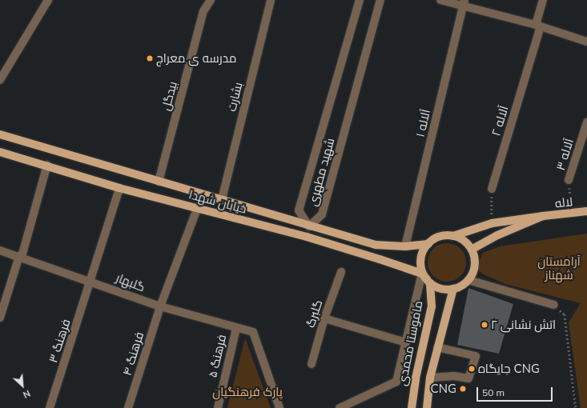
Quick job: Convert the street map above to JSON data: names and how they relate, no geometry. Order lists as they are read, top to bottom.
{
  "streets": {
    "main road": ["خیابان شهدا", "لاله", "ماموستا محمدی"],
    "street": [
      "بیدگل",
      "بشارت",
      "آلاله ۲",
      "آلاله ۱",
      "آلاله ۳",
      "شهید مطهری",
      "گلبهار",
      "گلبرگ",
      "فرهنگ ۳",
      "فرهنگ ۴",
      "فرهنگ ۵"
    ]
  },
  "crossings": [
    ["بیدگل", "خیابان شهدا"],
    ["بشارت", "خیابان شهدا"],
    ["آلاله ۱", "خیابان شهدا"],
    ["آلاله ۳", "لاله"],
    ["شهید مطهری", "خیابان شهدا"],
    ["خیابان شهدا", "فرهنگ ۳"],
    ["خیابان شهدا", "ماموستا محمدی"],
    ["خیابان شهدا", "فرهنگ ۴"],
    ["گلبهار", "فرهنگ ۳"],
    ["گلبهار", "فرهنگ ۴"],
    ["گلبهار", "فرهنگ ۵"]
  ],
  "parks": ["آرامستان شهناز", "پارک فرهنگیان"],
  "places": [
    "مدرسه ی معراج",
    "اتش نشانی ۲",
    "جایگاه CNG",
    "CNG"
  ],
  "scale_bar": "50 m",
  "north": "bottom right"
}
